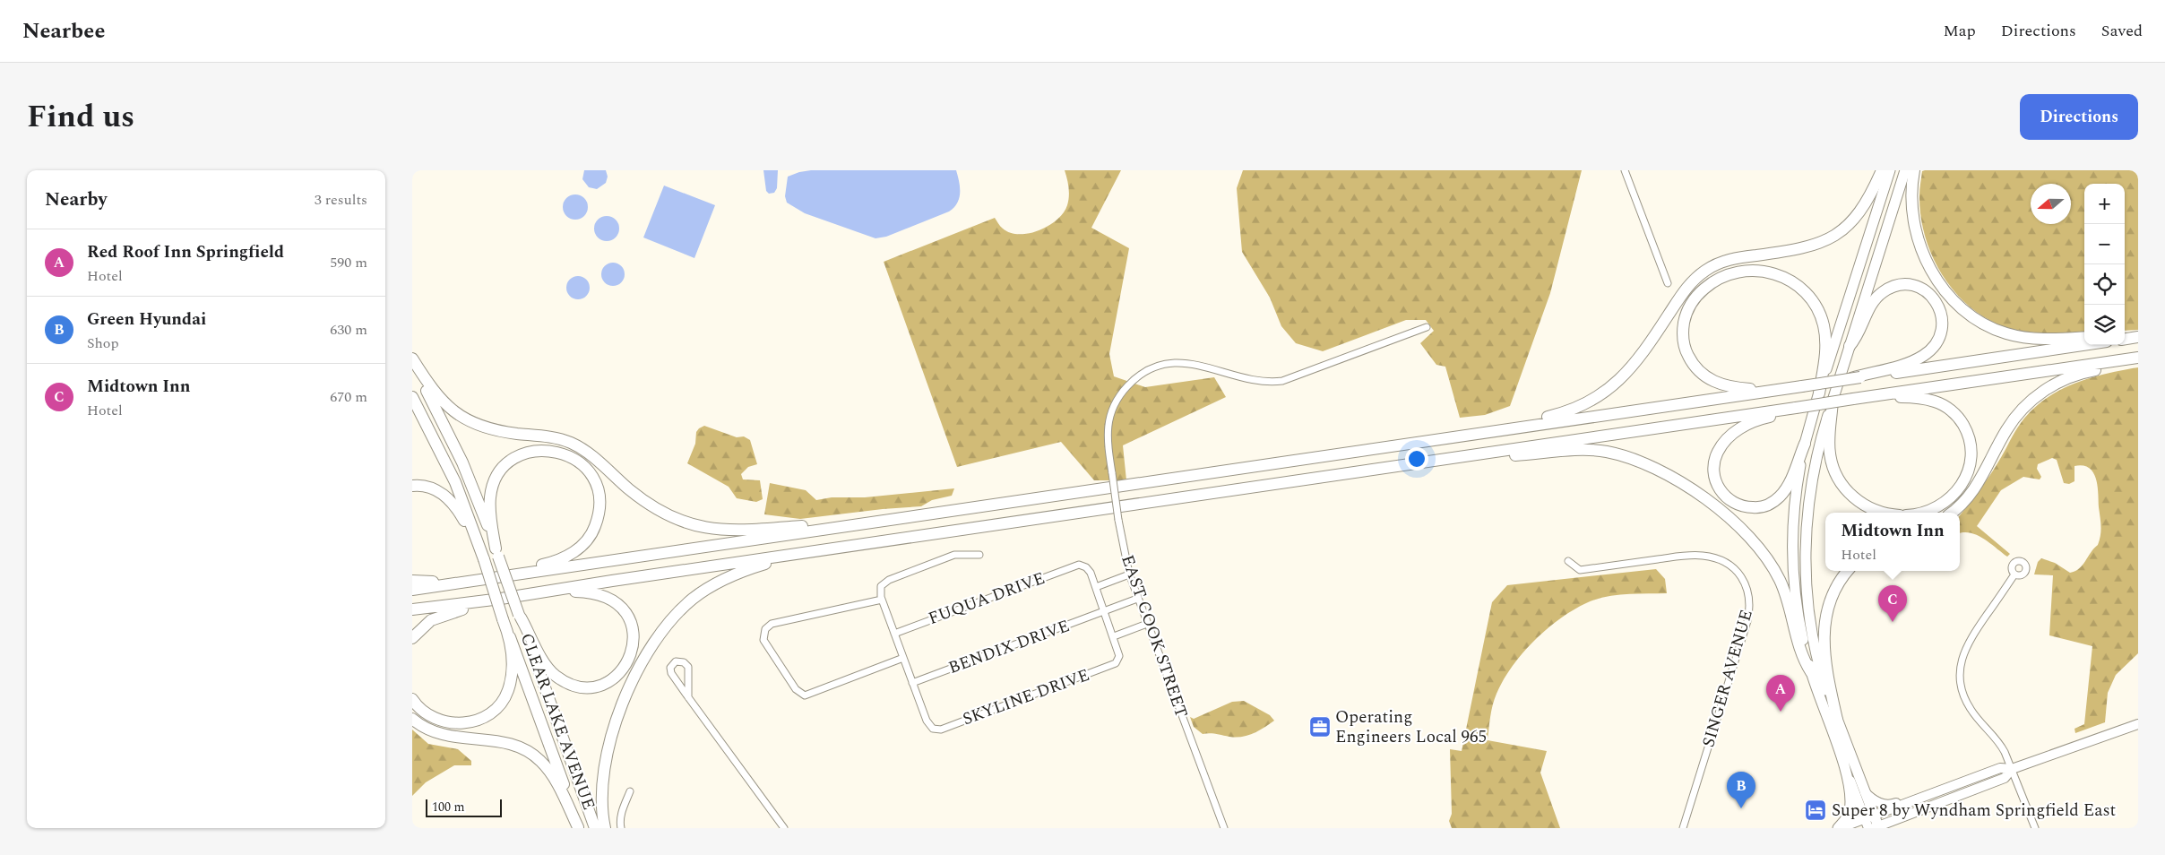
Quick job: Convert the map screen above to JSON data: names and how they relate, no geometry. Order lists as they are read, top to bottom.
{
  "streets": {
    "highway": ["CLEAR LAKE AVENUE"],
    "street": [
      "FUQUA DRIVE",
      "EAST COOK STREET",
      "BENDIX DRIVE",
      "SINGER AVENUE",
      "SKYLINE DRIVE"
    ]
  },
  "crossings": [
    ["EAST COOK STREET", "BENDIX DRIVE"],
    ["BENDIX DRIVE", "SKYLINE DRIVE"]
  ],
  "places": {
    "office": ["Operating Engineers Local 965"],
    "hotel": ["Super 8 by Wyndham Springfield East"]
  },
  "scale_bar": "100 m",
  "north": "left",
  "page": {
    "header": "Nearbee",
    "nav": ["Map", "Directions", "Saved"],
    "title": "Find us",
    "buttons": "Directions",
    "heading": ["Nearby", "3 results"],
    "map_buttons": ["+", "−"],
    "list": [
      {
        "mark": "A",
        "name": "Red Roof Inn Springfield",
        "note": "Hotel",
        "value": "590 m"
      },
      {
        "mark": "B",
        "name": "Green Hyundai",
        "note": "Shop",
        "value": "630 m"
      },
      {
        "mark": "C",
        "name": "Midtown Inn",
        "note": "Hotel",
        "value": "670 m"
      }
    ],
    "popup": ["Midtown Inn", "Hotel"],
    "pins": ["C", "A", "B"],
    "scale": "100 m"
  }
}
